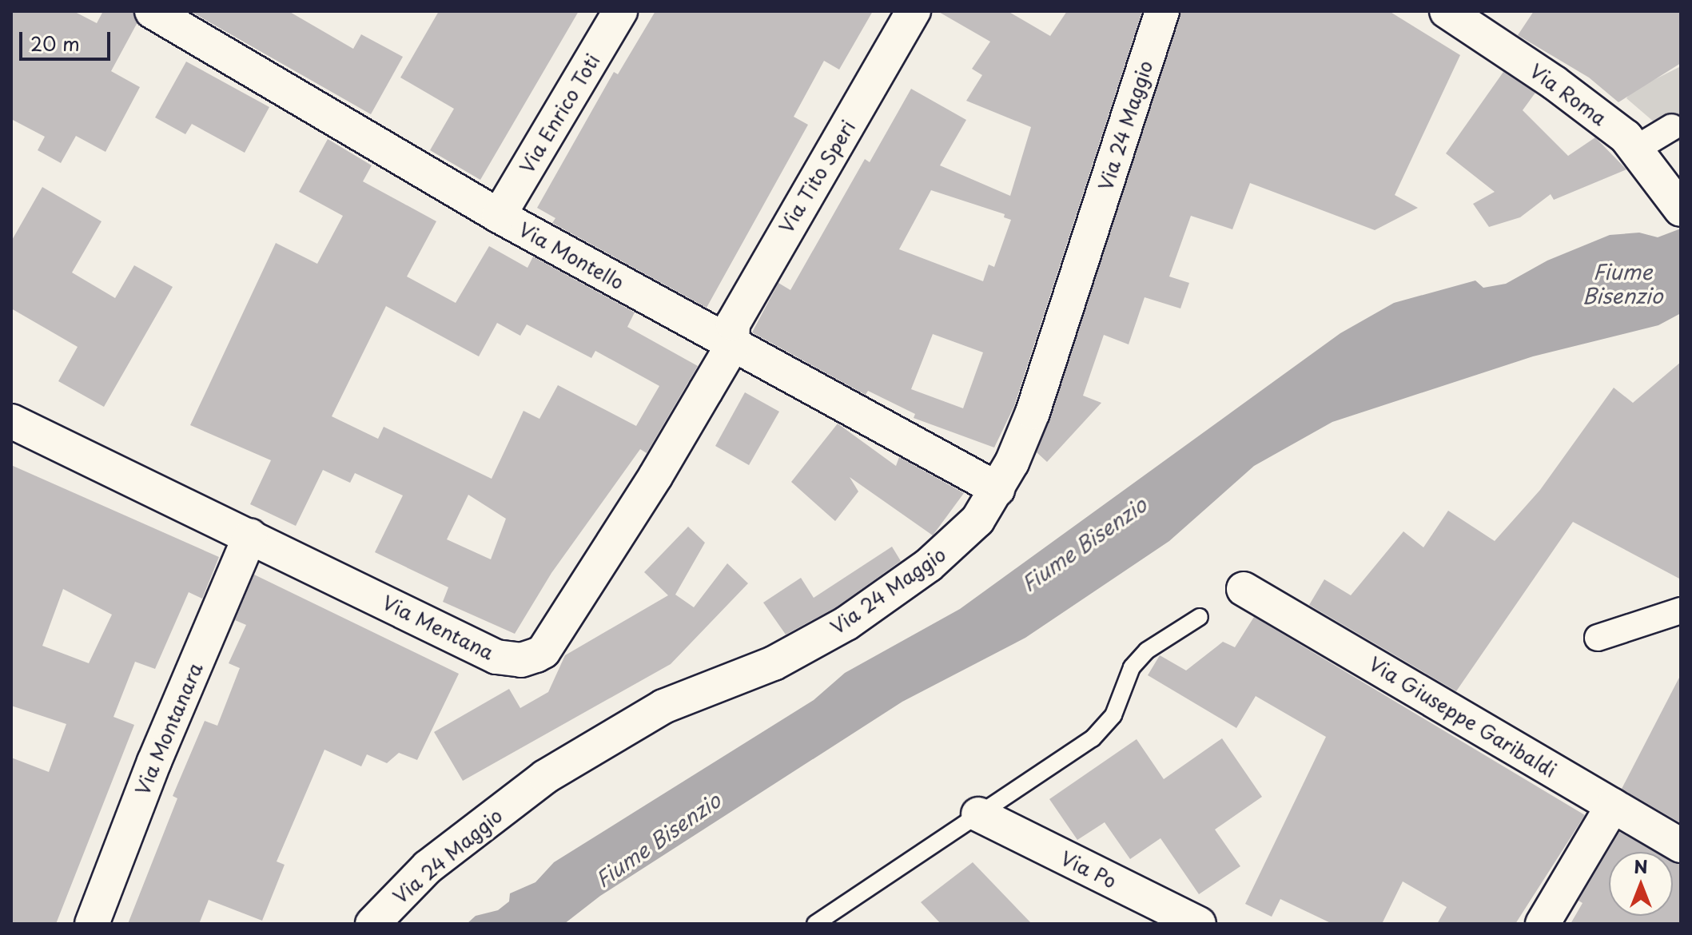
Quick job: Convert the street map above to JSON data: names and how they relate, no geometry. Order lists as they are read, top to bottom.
{
  "streets": {
    "street": [
      "Via Roma",
      "Via Enrico Toti",
      "Via 24 Maggio",
      "Via Tito Speri",
      "Via Montello",
      "Via Mentana",
      "Via Giuseppe Garibaldi",
      "Via Montanara",
      "Via Po"
    ]
  },
  "crossings": [
    ["Via Enrico Toti", "Via Montello"],
    ["Via 24 Maggio", "Via Montello"],
    ["Via Tito Speri", "Via Montello"],
    ["Via Tito Speri", "Via Mentana"],
    ["Via Montello", "Via Mentana"],
    ["Via Mentana", "Via Montanara"]
  ],
  "water": ["Fiume Bisenzio"],
  "scale_bar": "20 m",
  "north": "top"
}
